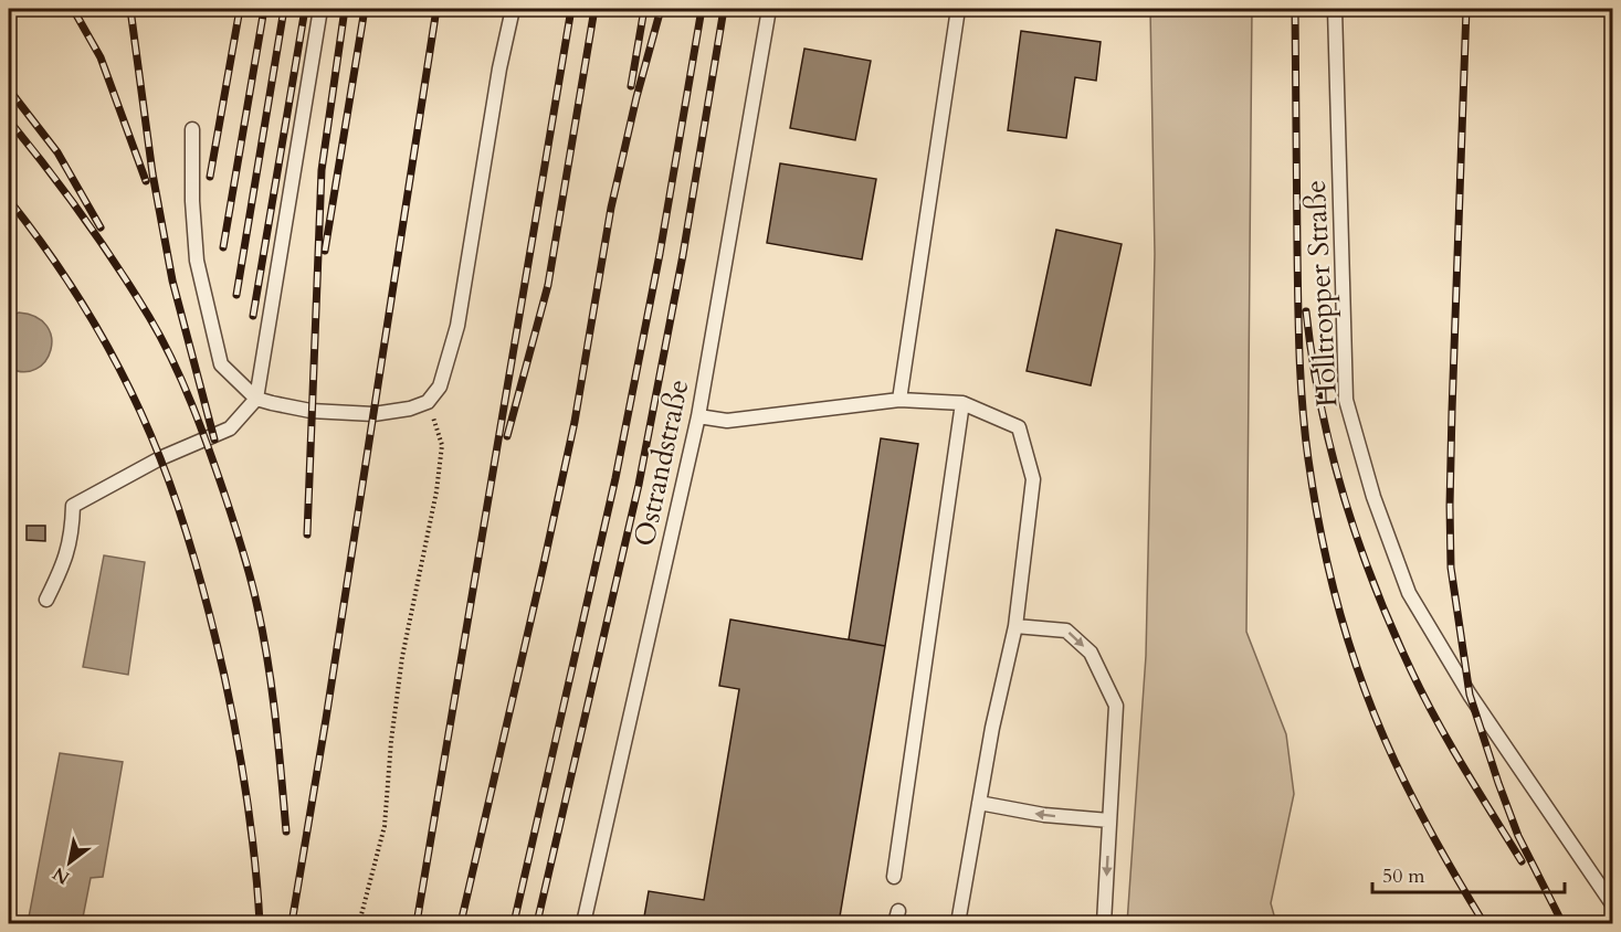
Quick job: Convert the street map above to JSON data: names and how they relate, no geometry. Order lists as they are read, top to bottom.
{
  "streets": {
    "lane": ["Holltropper Straße", "Ostrandstraße"]
  },
  "scale_bar": "50 m",
  "north": "bottom left"
}
